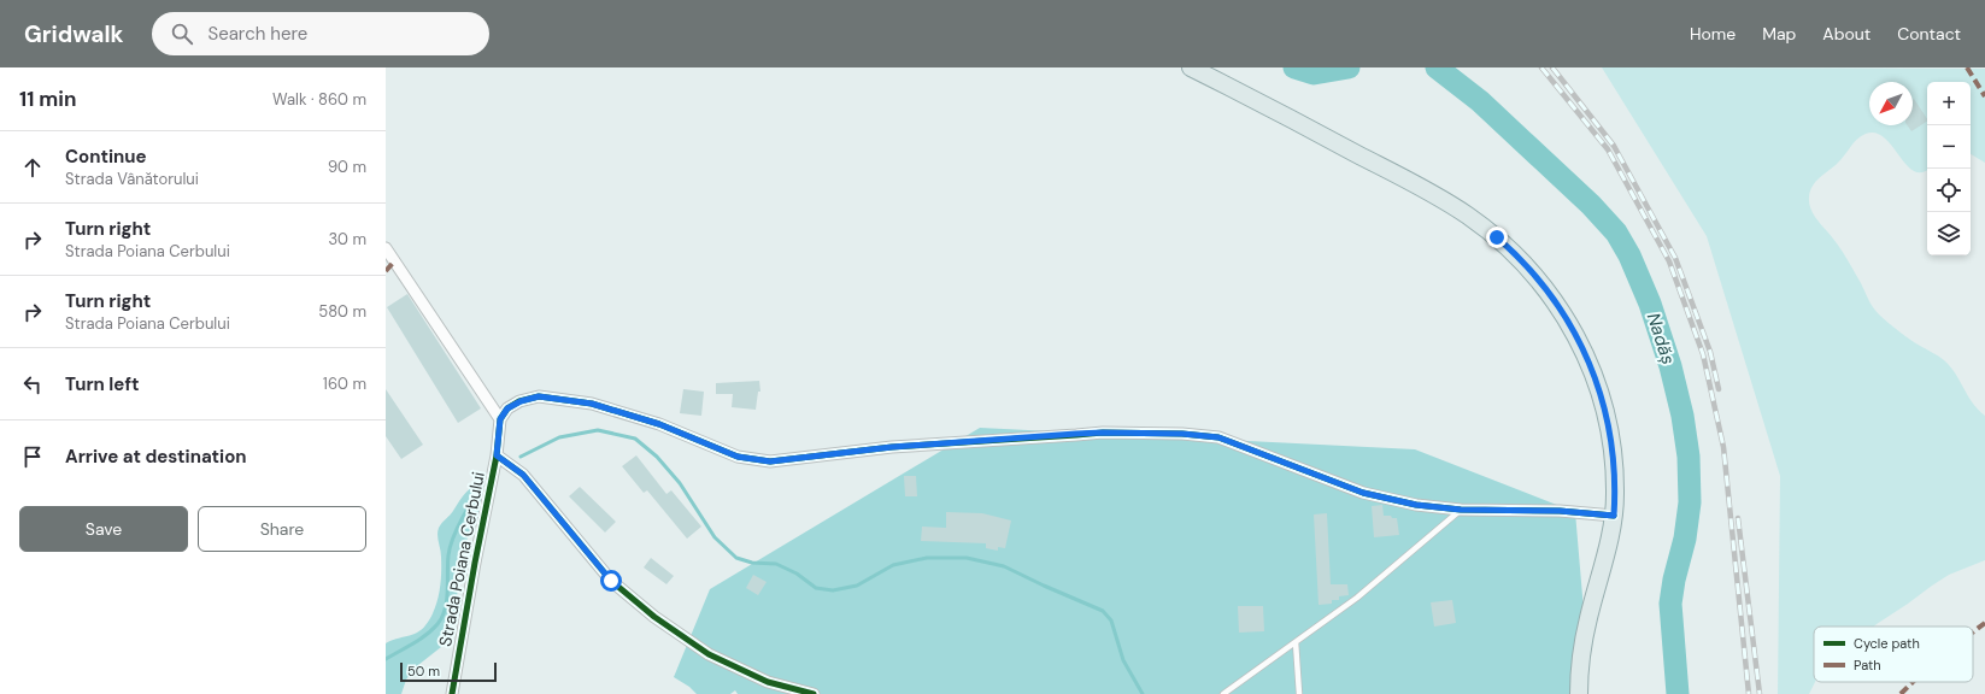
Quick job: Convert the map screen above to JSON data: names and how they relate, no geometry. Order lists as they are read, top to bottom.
{
  "streets": {
    "street": ["Strada Poiana Cerbului"]
  },
  "water": ["Nadăș"],
  "legend": ["Cycle path", "Path"],
  "scale_bar": "50 m",
  "north": "bottom left",
  "page": {
    "header": "Gridwalk",
    "search": "Search here",
    "nav": [
      "Home",
      "Map",
      "About",
      "Contact"
    ],
    "heading": ["11 min", "Walk · 860 m"],
    "map_buttons": ["+", "−"],
    "list": [
      ["Continue", "Strada Vânătorului", "90 m"],
      ["Turn right", "Strada Poiana Cerbului", "30 m"],
      ["Turn right", "Strada Poiana Cerbului", "580 m"],
      ["Turn left", "160 m"],
      "Arrive at destination"
    ],
    "buttons": ["Save", "Share"],
    "scale": "50 m"
  }
}
